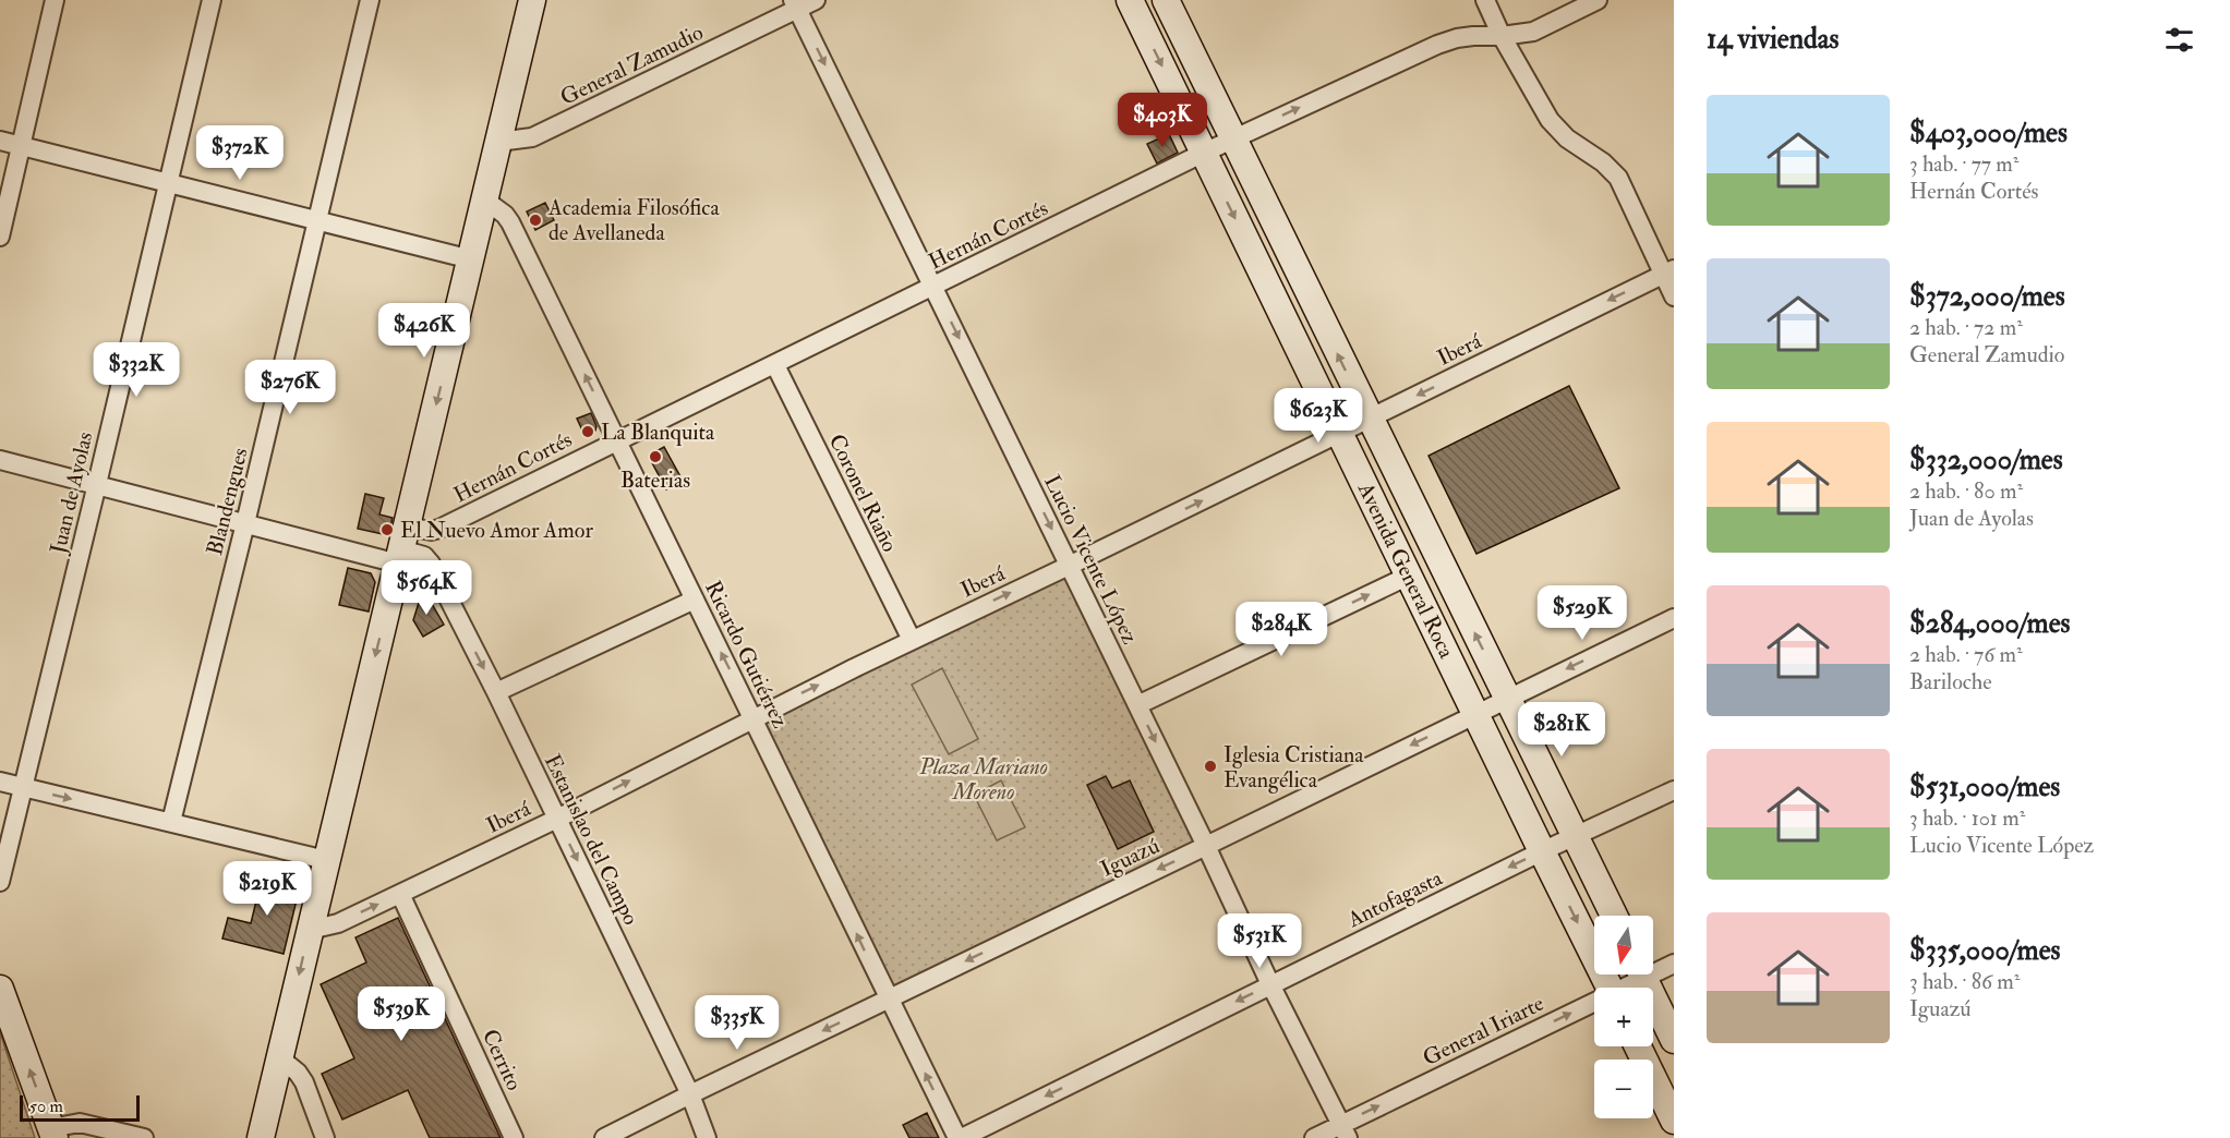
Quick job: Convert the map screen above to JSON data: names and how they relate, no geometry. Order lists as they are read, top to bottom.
{
  "streets": {
    "main road": ["Avenida General Roca"],
    "street": [
      "General Zamudio",
      "Hernán Cortés",
      "Iberá",
      "Juan de Ayolas",
      "Coronel Riaño",
      "Blandengues",
      "Lucio Vicente López",
      "Ricardo Gutiérrez",
      "Estanislao del Campo",
      "Iguazú",
      "Antofagasta",
      "General Iriarte",
      "Cerrito"
    ]
  },
  "crossings": [
    ["General Zamudio", "Lucio Vicente López"],
    ["Hernán Cortés", "Juan de Ayolas"],
    ["Hernán Cortés", "Coronel Riaño"],
    ["Hernán Cortés", "Blandengues"],
    ["Hernán Cortés", "Lucio Vicente López"],
    ["Hernán Cortés", "Avenida General Roca"],
    ["Hernán Cortés", "Ricardo Gutiérrez"],
    ["Hernán Cortés", "Estanislao del Campo"],
    ["Iberá", "Coronel Riaño"],
    ["Iberá", "Lucio Vicente López"],
    ["Iberá", "Avenida General Roca"],
    ["Iberá", "Ricardo Gutiérrez"],
    ["Iberá", "Estanislao del Campo"],
    ["Iberá", "Cerrito"],
    ["Lucio Vicente López", "Iguazú"],
    ["Lucio Vicente López", "Antofagasta"],
    ["Lucio Vicente López", "General Iriarte"],
    ["Avenida General Roca", "Iguazú"],
    ["Avenida General Roca", "Antofagasta"],
    ["Ricardo Gutiérrez", "Iguazú"],
    ["Ricardo Gutiérrez", "Antofagasta"],
    ["Estanislao del Campo", "Iguazú"]
  ],
  "one_way": [
    "Lucio Vicente López",
    "Ricardo Gutiérrez",
    "Estanislao del Campo",
    "Iguazú",
    "Antofagasta",
    "General Iriarte"
  ],
  "parks": ["Plaza Mariano Moreno"],
  "places": [
    "Academia Filosófica de Avellaneda",
    "La Blanquita",
    "Baterias",
    "El Nuevo Amor Amor",
    "Iglesia Cristiana Evangélica"
  ],
  "scale_bar": "50 m",
  "north": "bottom",
  "page": {
    "heading": "14 viviendas",
    "list": [
      {
        "name": "$403,000/mes",
        "note": "3 hab. · 77 m² · Hernán Cortés"
      },
      {
        "name": "$372,000/mes",
        "note": "2 hab. · 72 m² · General Zamudio"
      },
      {
        "name": "$332,000/mes",
        "note": "2 hab. · 80 m² · Juan de Ayolas"
      },
      {
        "name": "$284,000/mes",
        "note": "2 hab. · 76 m² · Bariloche"
      },
      {
        "name": "$531,000/mes",
        "note": "3 hab. · 101 m² · Lucio Vicente López"
      },
      {
        "name": "$335,000/mes",
        "note": "3 hab. · 86 m² · Iguazú"
      }
    ],
    "price": [
      "$403K",
      "$372K",
      "$426K",
      "$332K",
      "$276K",
      "$623K",
      "$564K",
      "$529K",
      "$284K",
      "$281K",
      "$219K",
      "$531K",
      "$539K",
      "$335K"
    ],
    "map_buttons": ["+", "−"],
    "scale": "50 m"
  }
}
